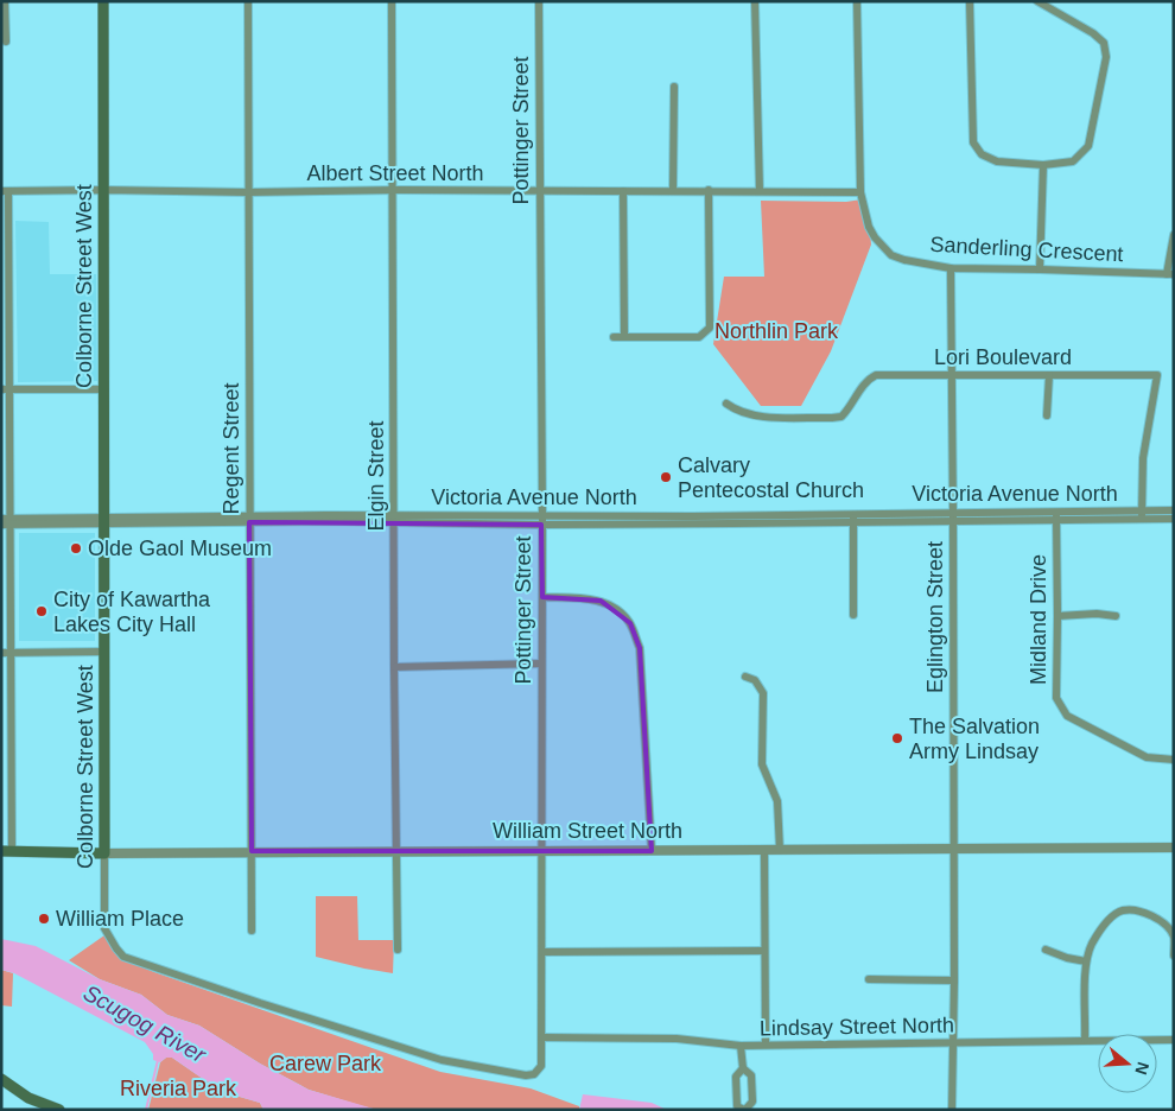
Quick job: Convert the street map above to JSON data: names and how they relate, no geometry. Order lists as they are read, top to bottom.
{
  "streets": {
    "main road": ["Colborne Street West", "William Street North"],
    "street": [
      "Pottinger Street",
      "Albert Street North",
      "Sanderling Crescent",
      "Lori Boulevard",
      "Regent Street",
      "Elgin Street",
      "Victoria Avenue North",
      "Eglington Street",
      "Midland Drive",
      "Lindsay Street North"
    ]
  },
  "crossings": [
    ["Pottinger Street", "Albert Street North"],
    ["Pottinger Street", "Colborne Street West"],
    ["Pottinger Street", "Victoria Avenue North"],
    ["Pottinger Street", "William Street North"],
    ["Pottinger Street", "Lindsay Street North"],
    ["Albert Street North", "Sanderling Crescent"],
    ["Albert Street North", "Colborne Street West"],
    ["Albert Street North", "Regent Street"],
    ["Albert Street North", "Elgin Street"],
    ["Sanderling Crescent", "Eglington Street"],
    ["Colborne Street West", "Victoria Avenue North"],
    ["Colborne Street West", "William Street North"],
    ["Lori Boulevard", "Victoria Avenue North"],
    ["Lori Boulevard", "Eglington Street"],
    ["Regent Street", "Victoria Avenue North"],
    ["Regent Street", "William Street North"],
    ["Elgin Street", "Victoria Avenue North"],
    ["Elgin Street", "William Street North"],
    ["Victoria Avenue North", "Eglington Street"],
    ["Victoria Avenue North", "Midland Drive"],
    ["Eglington Street", "William Street North"],
    ["Eglington Street", "Lindsay Street North"]
  ],
  "water": ["Scugog River"],
  "parks": ["Northlin Park", "Carew Park", "Riveria Park"],
  "places": [
    "Calvary Pentecostal Church",
    "Olde Gaol Museum",
    "City of Kawartha Lakes City Hall",
    "The Salvation Army Lindsay",
    "William Place"
  ],
  "north": "right"
}
